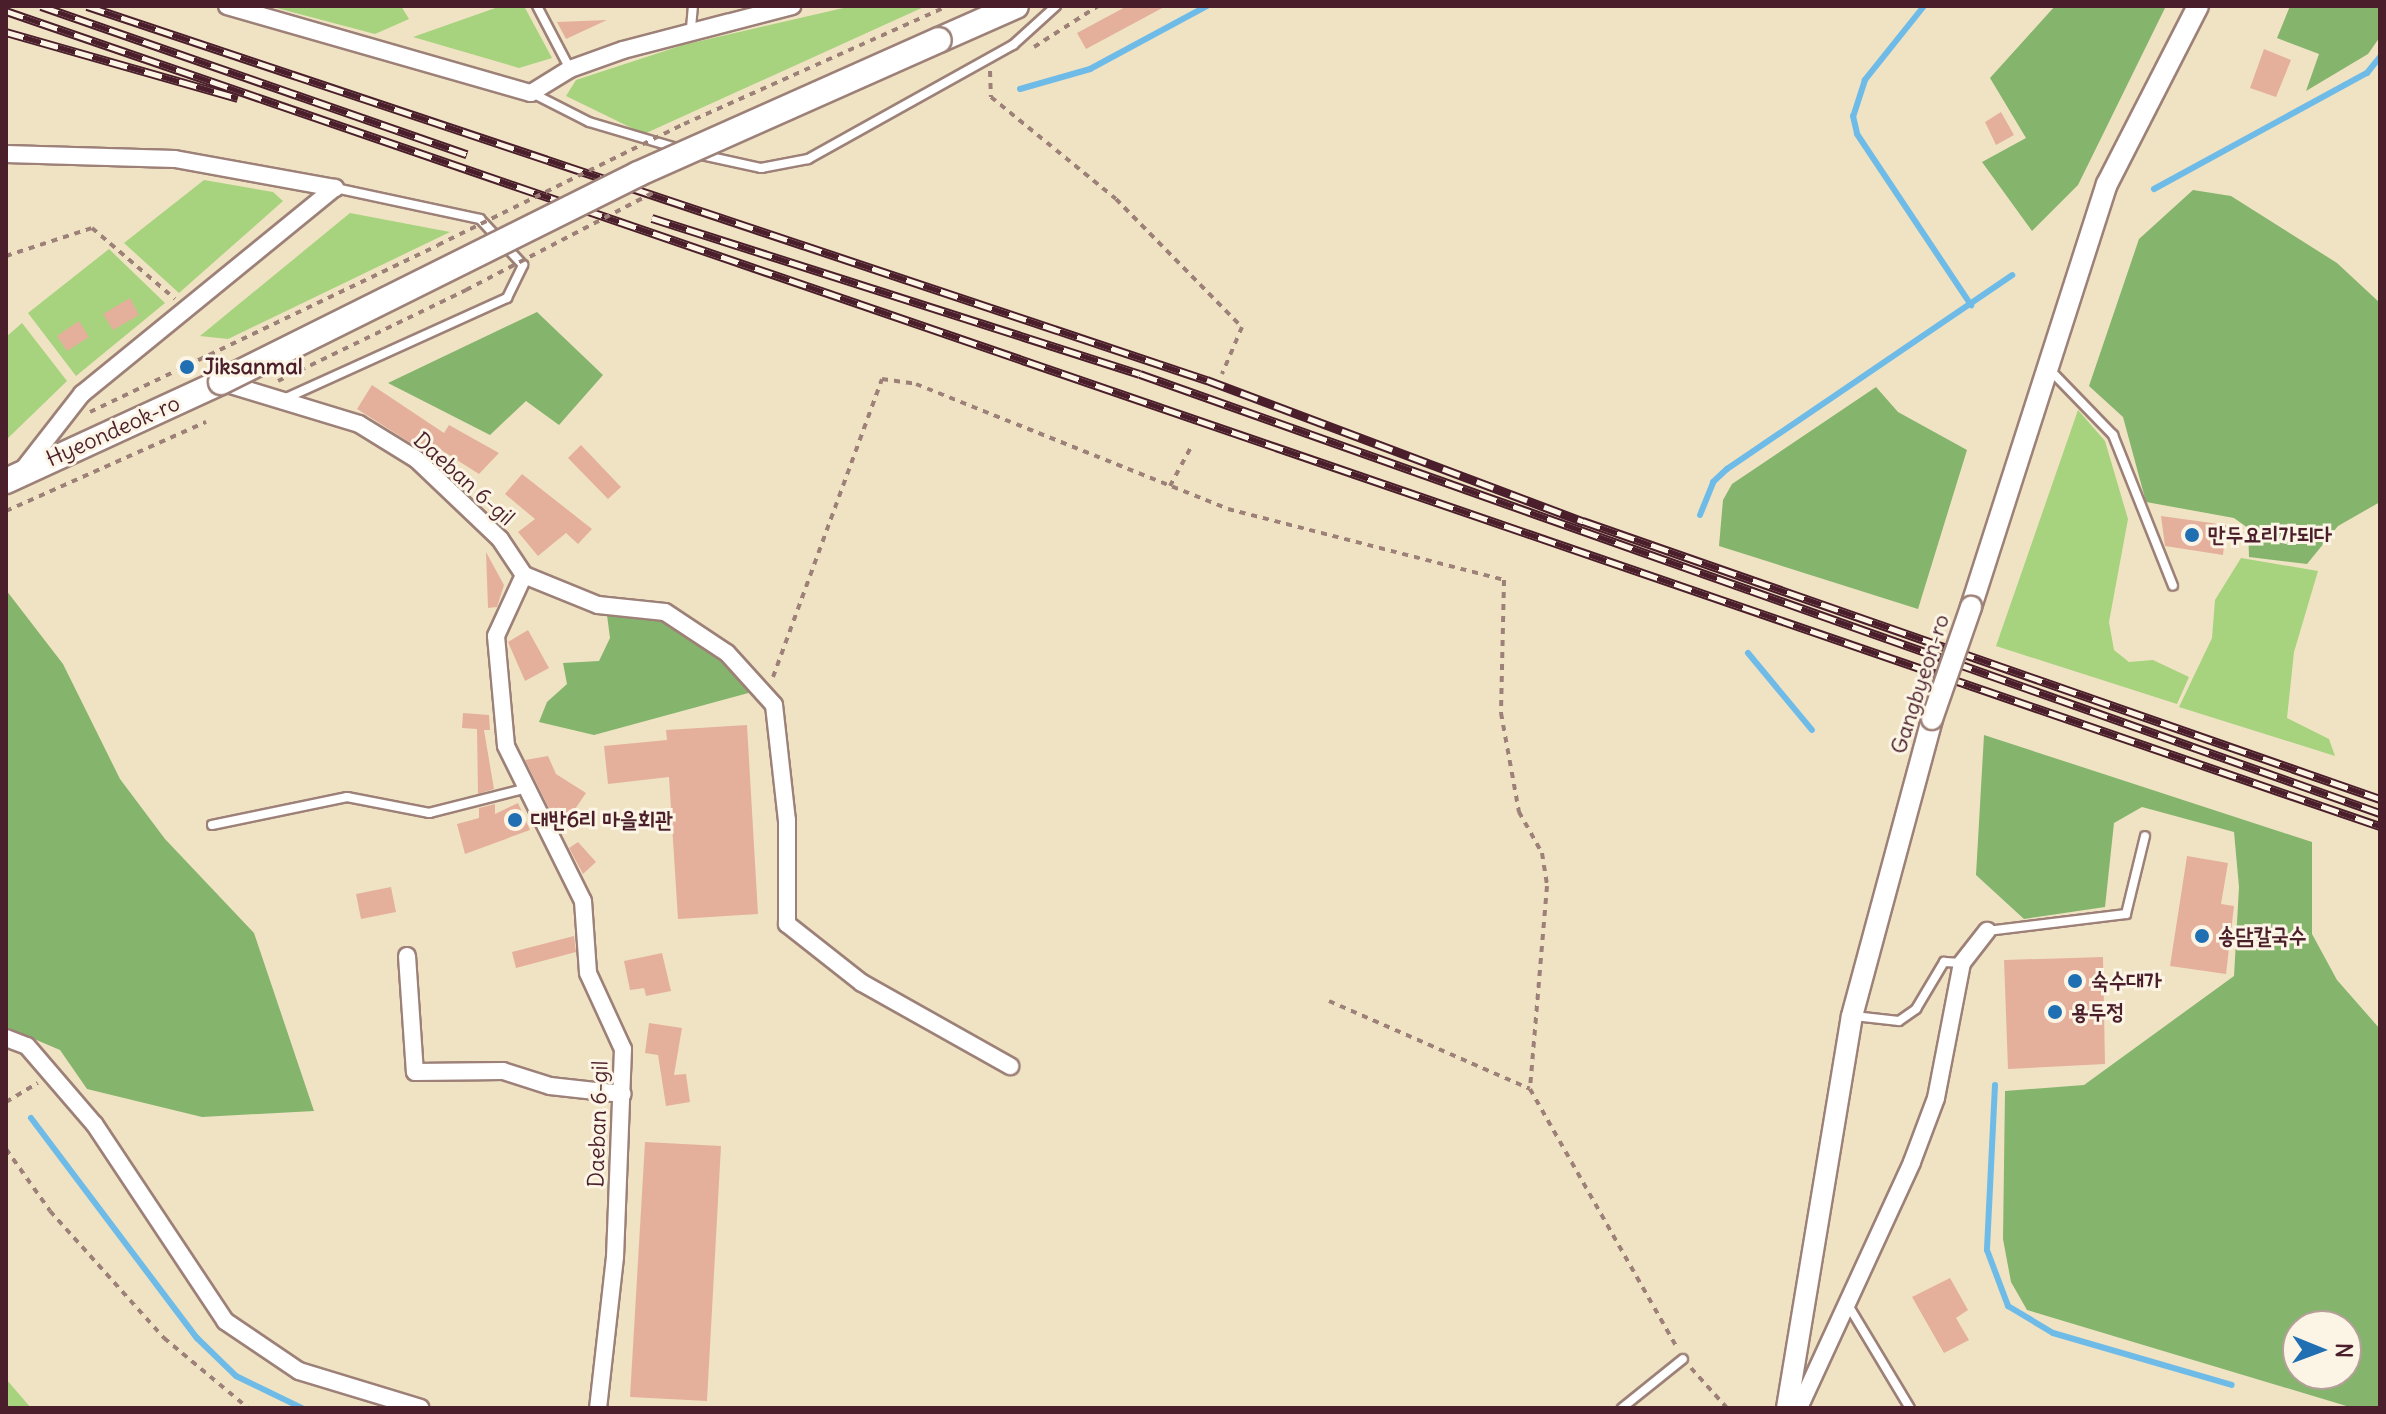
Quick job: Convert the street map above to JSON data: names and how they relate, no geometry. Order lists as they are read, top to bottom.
{
  "streets": {
    "main road": ["Hyeondeok-ro"],
    "street": ["Daeban 6-gil", "Gangbyeon-ro"]
  },
  "crossings": [
    ["Hyeondeok-ro", "Daeban 6-gil"]
  ],
  "places": [
    "Jiksanmal",
    "만두요리가되다",
    "대반6리 마을회관",
    "송담칼국수",
    "숙수대가",
    "용두정"
  ],
  "north": "right"
}
